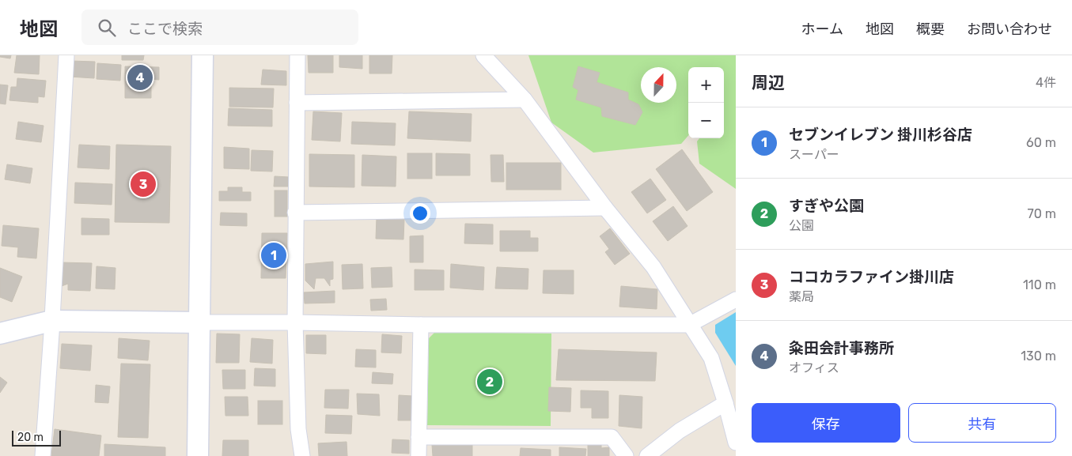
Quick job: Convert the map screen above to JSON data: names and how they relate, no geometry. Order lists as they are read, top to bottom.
{
  "scale_bar": "20 m",
  "north": "top",
  "page": {
    "header": "地図",
    "search": "ここで検索",
    "nav": [
      "ホーム",
      "地図",
      "概要",
      "お問い合わせ"
    ],
    "heading": ["周辺", "4件"],
    "pins": [
      "4",
      "3",
      "1",
      "2"
    ],
    "map_buttons": ["+", "−"],
    "list": [
      {
        "mark": "1",
        "name": "セブンイレブン 掛川杉谷店",
        "note": "スーパー",
        "value": "60 m"
      },
      {
        "mark": "2",
        "name": "すぎや公園",
        "note": "公園",
        "value": "70 m"
      },
      {
        "mark": "3",
        "name": "ココカラファイン掛川店",
        "note": "薬局",
        "value": "110 m"
      },
      {
        "mark": "4",
        "name": "粂田会計事務所",
        "note": "オフィス",
        "value": "130 m"
      }
    ],
    "buttons": ["保存", "共有"],
    "scale": "20 m"
  }
}
